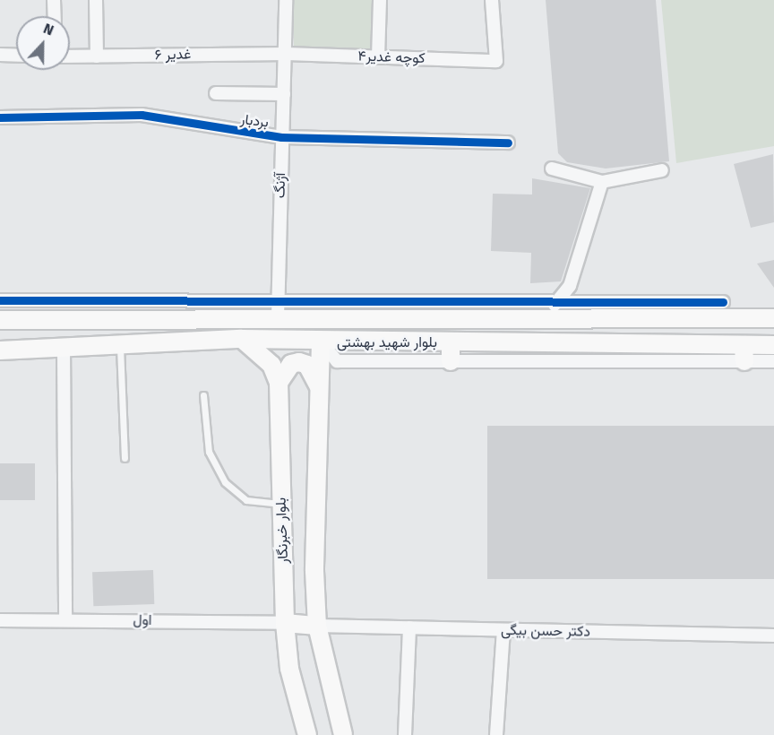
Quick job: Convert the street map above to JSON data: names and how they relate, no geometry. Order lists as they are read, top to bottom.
{
  "streets": {
    "main road": ["بلوار شهید بهشتی", "بلوار خبرنگار"],
    "street": [
      "غدیر ۶",
      "کوچه غدیر۴",
      "بردبار",
      "آژنگ",
      "اول",
      "دکتر حسن بیگی"
    ]
  },
  "crossings": [
    ["غدیر ۶", "کوچه غدیر۴"],
    ["غدیر ۶", "آژنگ"],
    ["کوچه غدیر۴", "آژنگ"],
    ["بردبار", "آژنگ"],
    ["آژنگ", "بلوار شهید بهشتی"],
    ["بلوار شهید بهشتی", "بلوار خبرنگار"],
    ["بلوار خبرنگار", "اول"]
  ],
  "north": "top"
}
